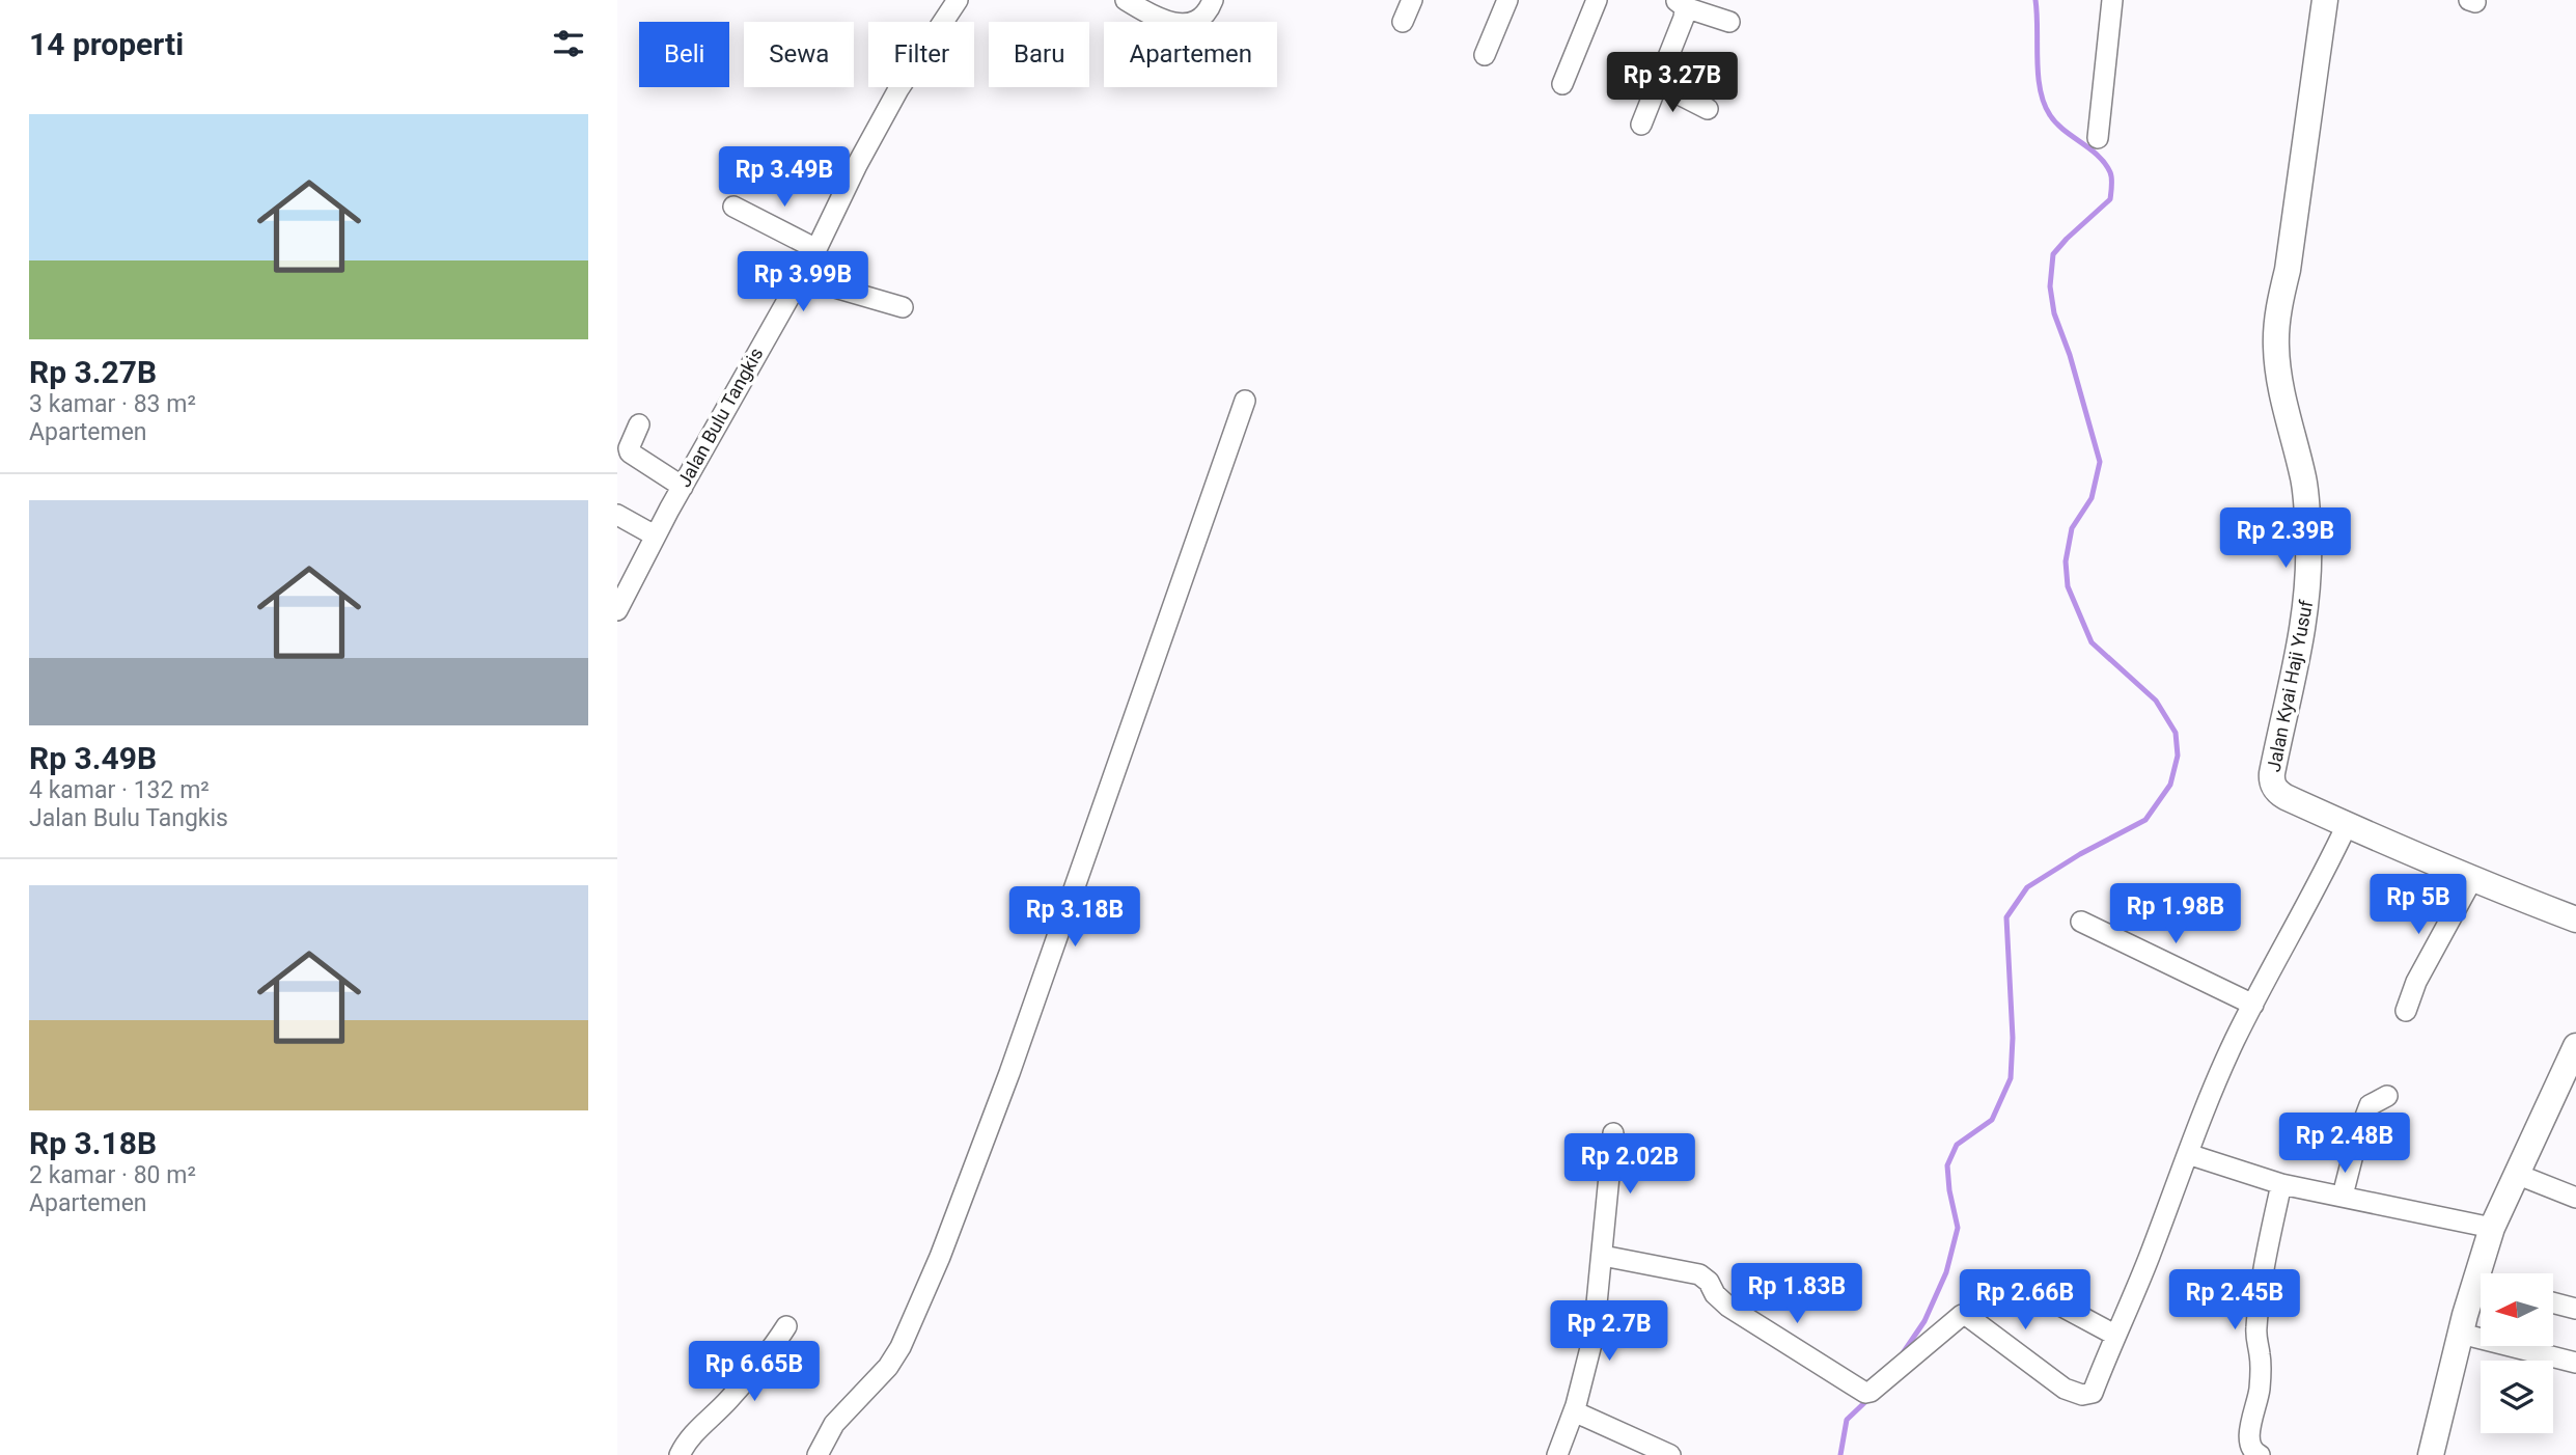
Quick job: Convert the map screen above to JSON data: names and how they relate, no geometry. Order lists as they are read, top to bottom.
{
  "streets": {
    "street": ["Jalan Bulu Tangkis", "Jalan Kyai Haji Yusuf"]
  },
  "north": "left",
  "page": {
    "heading": "14 properti",
    "chip": [
      "Beli",
      "Sewa",
      "Filter",
      "Baru",
      "Apartemen"
    ],
    "price": [
      "Rp 3.27B",
      "Rp 3.49B",
      "Rp 3.99B",
      "Rp 2.39B",
      "Rp 5B",
      "Rp 1.98B",
      "Rp 3.18B",
      "Rp 2.48B",
      "Rp 2.02B",
      "Rp 1.83B",
      "Rp 2.66B",
      "Rp 2.45B",
      "Rp 2.7B",
      "Rp 6.65B"
    ],
    "list": [
      {
        "name": "Rp 3.27B",
        "note": "3 kamar · 83 m² · Apartemen"
      },
      {
        "name": "Rp 3.49B",
        "note": "4 kamar · 132 m² · Jalan Bulu Tangkis"
      },
      {
        "name": "Rp 3.18B",
        "note": "2 kamar · 80 m² · Apartemen"
      }
    ]
  }
}
